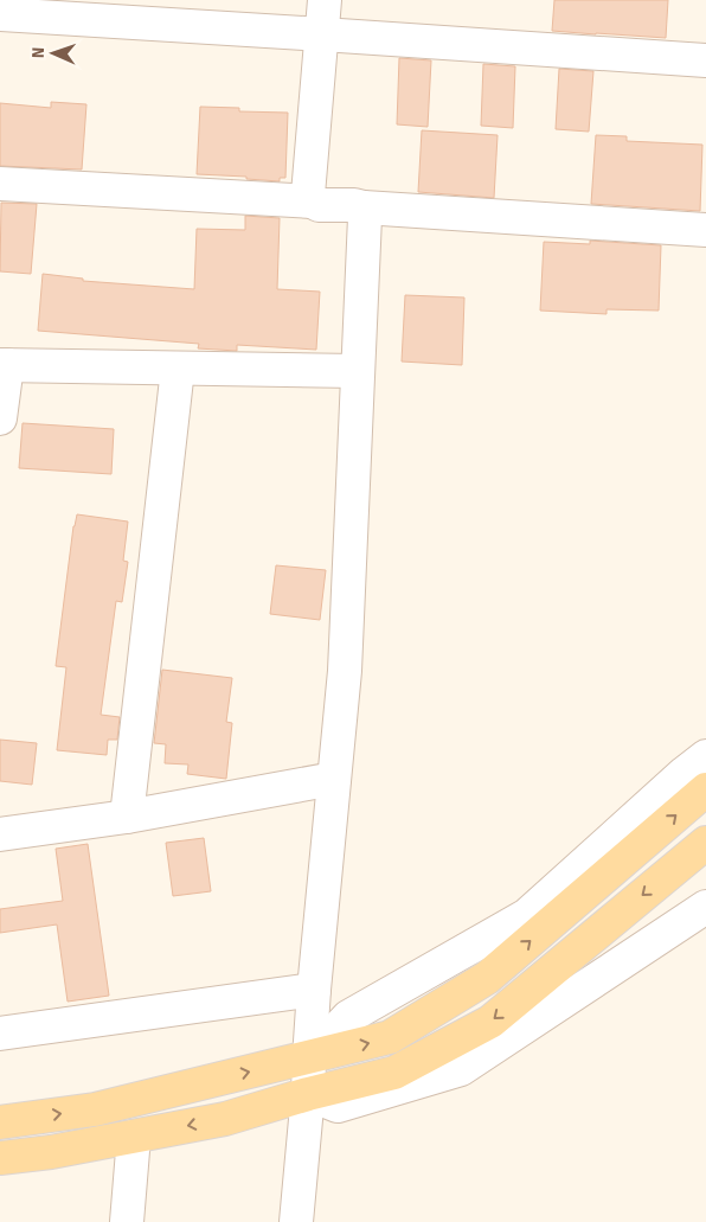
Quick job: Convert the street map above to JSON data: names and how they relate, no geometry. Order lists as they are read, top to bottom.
{
  "north": "left"
}
